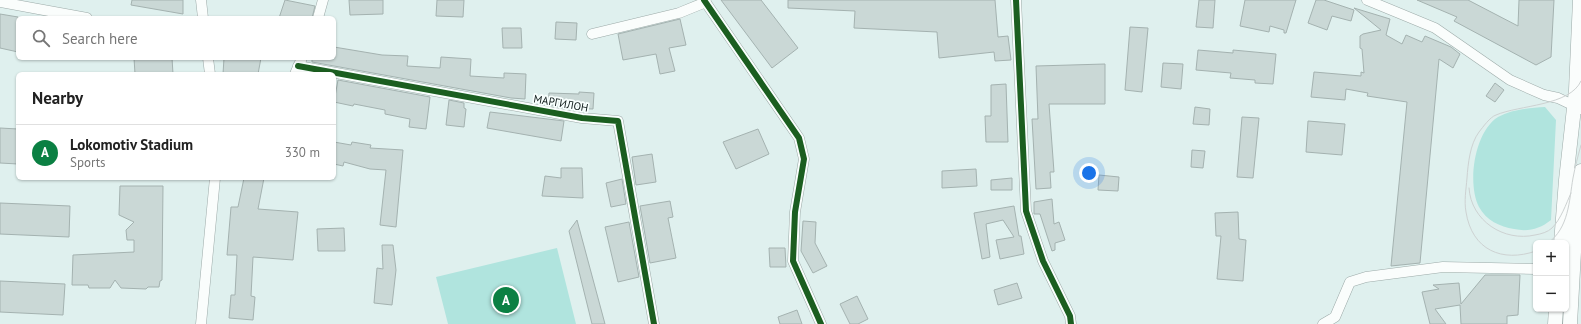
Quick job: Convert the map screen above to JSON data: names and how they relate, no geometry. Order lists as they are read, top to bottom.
{
  "streets": {
    "street": ["МАРГИЛОН"]
  },
  "page": {
    "search": "Search here",
    "heading": "Nearby",
    "list": [
      {
        "mark": "A",
        "name": "Lokomotiv Stadium",
        "note": "Sports",
        "value": "330 m"
      }
    ],
    "map_buttons": ["+", "−"],
    "pins": "A"
  }
}
